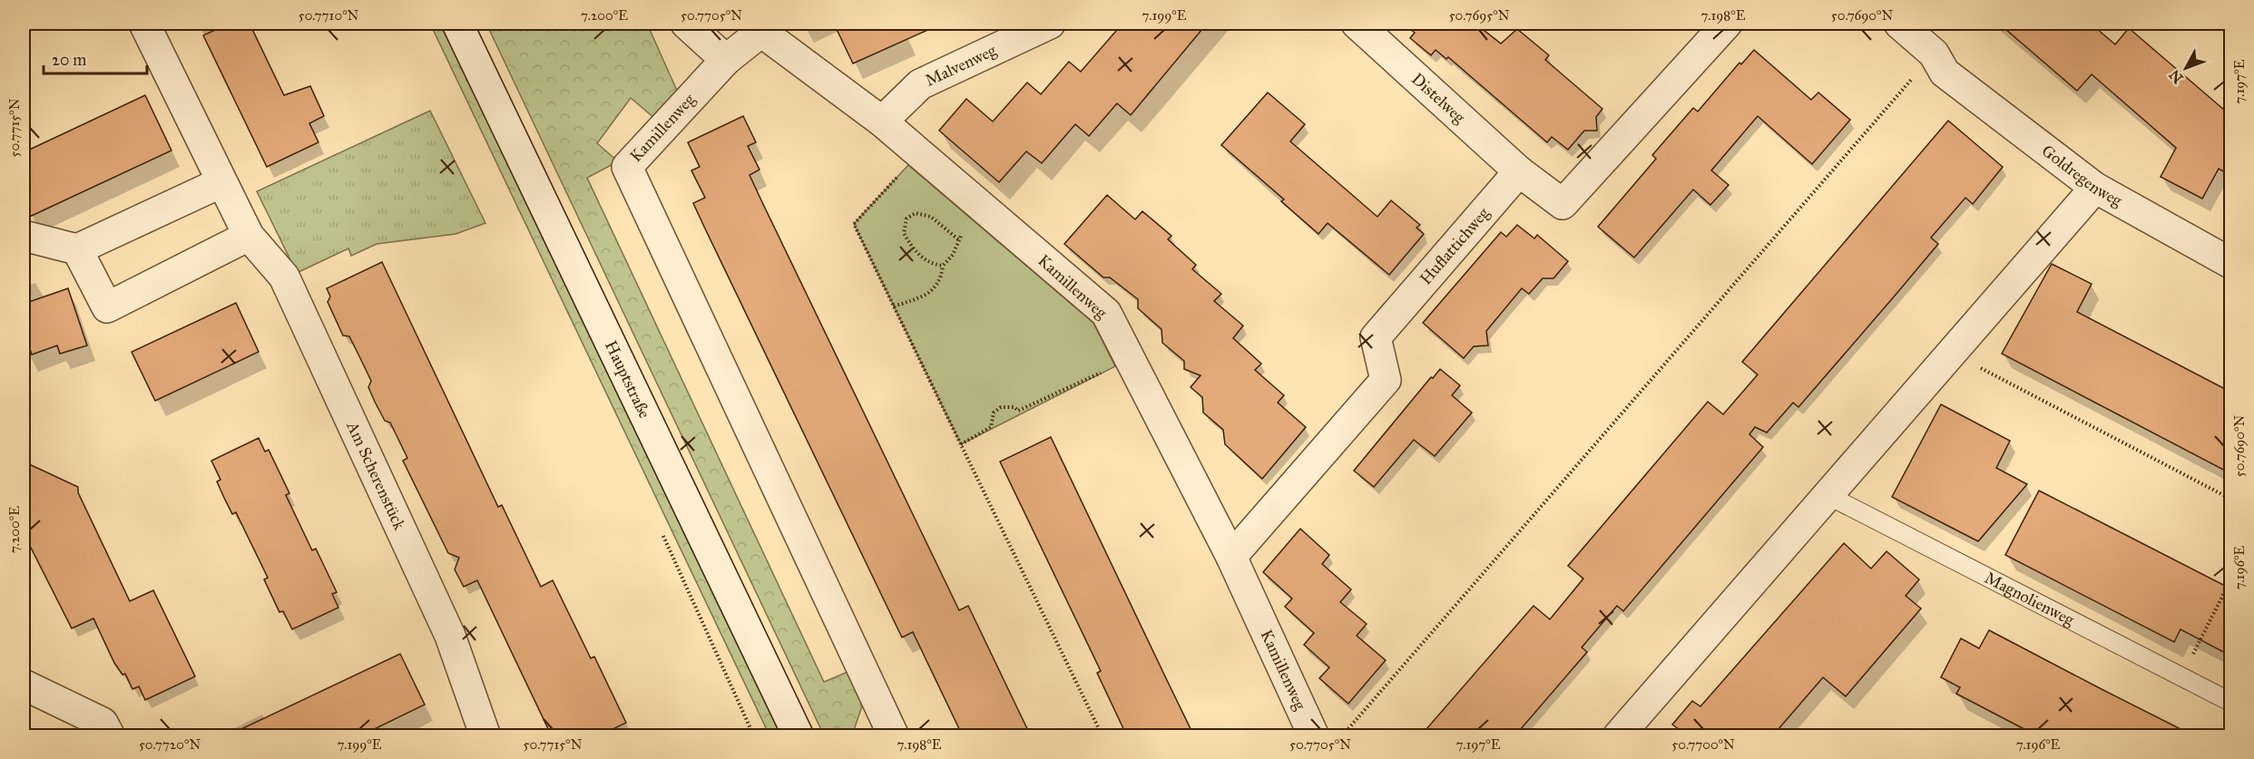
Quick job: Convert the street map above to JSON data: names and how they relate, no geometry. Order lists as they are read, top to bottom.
{
  "streets": {
    "street": [
      "Malvenweg",
      "Distelweg",
      "Kamillenweg",
      "Goldregenweg",
      "Huflattichweg",
      "Hauptstraße",
      "Am Scherenstück"
    ],
    "lane": ["Magnolienweg"]
  },
  "crossings": [
    ["Malvenweg", "Kamillenweg"],
    ["Distelweg", "Huflattichweg"],
    ["Kamillenweg", "Huflattichweg"]
  ],
  "scale_bar": "20 m",
  "north": "bottom left",
  "coordinates": [
    "50.7710°N",
    "7.200°E",
    "50.7705°N",
    "7.199°E",
    "50.7695°N",
    "7.198°E",
    "50.7690°N",
    "7.197°E",
    "50.7715°N",
    "7.196°E",
    "50.7720°N",
    "50.7700°N"
  ]
}
